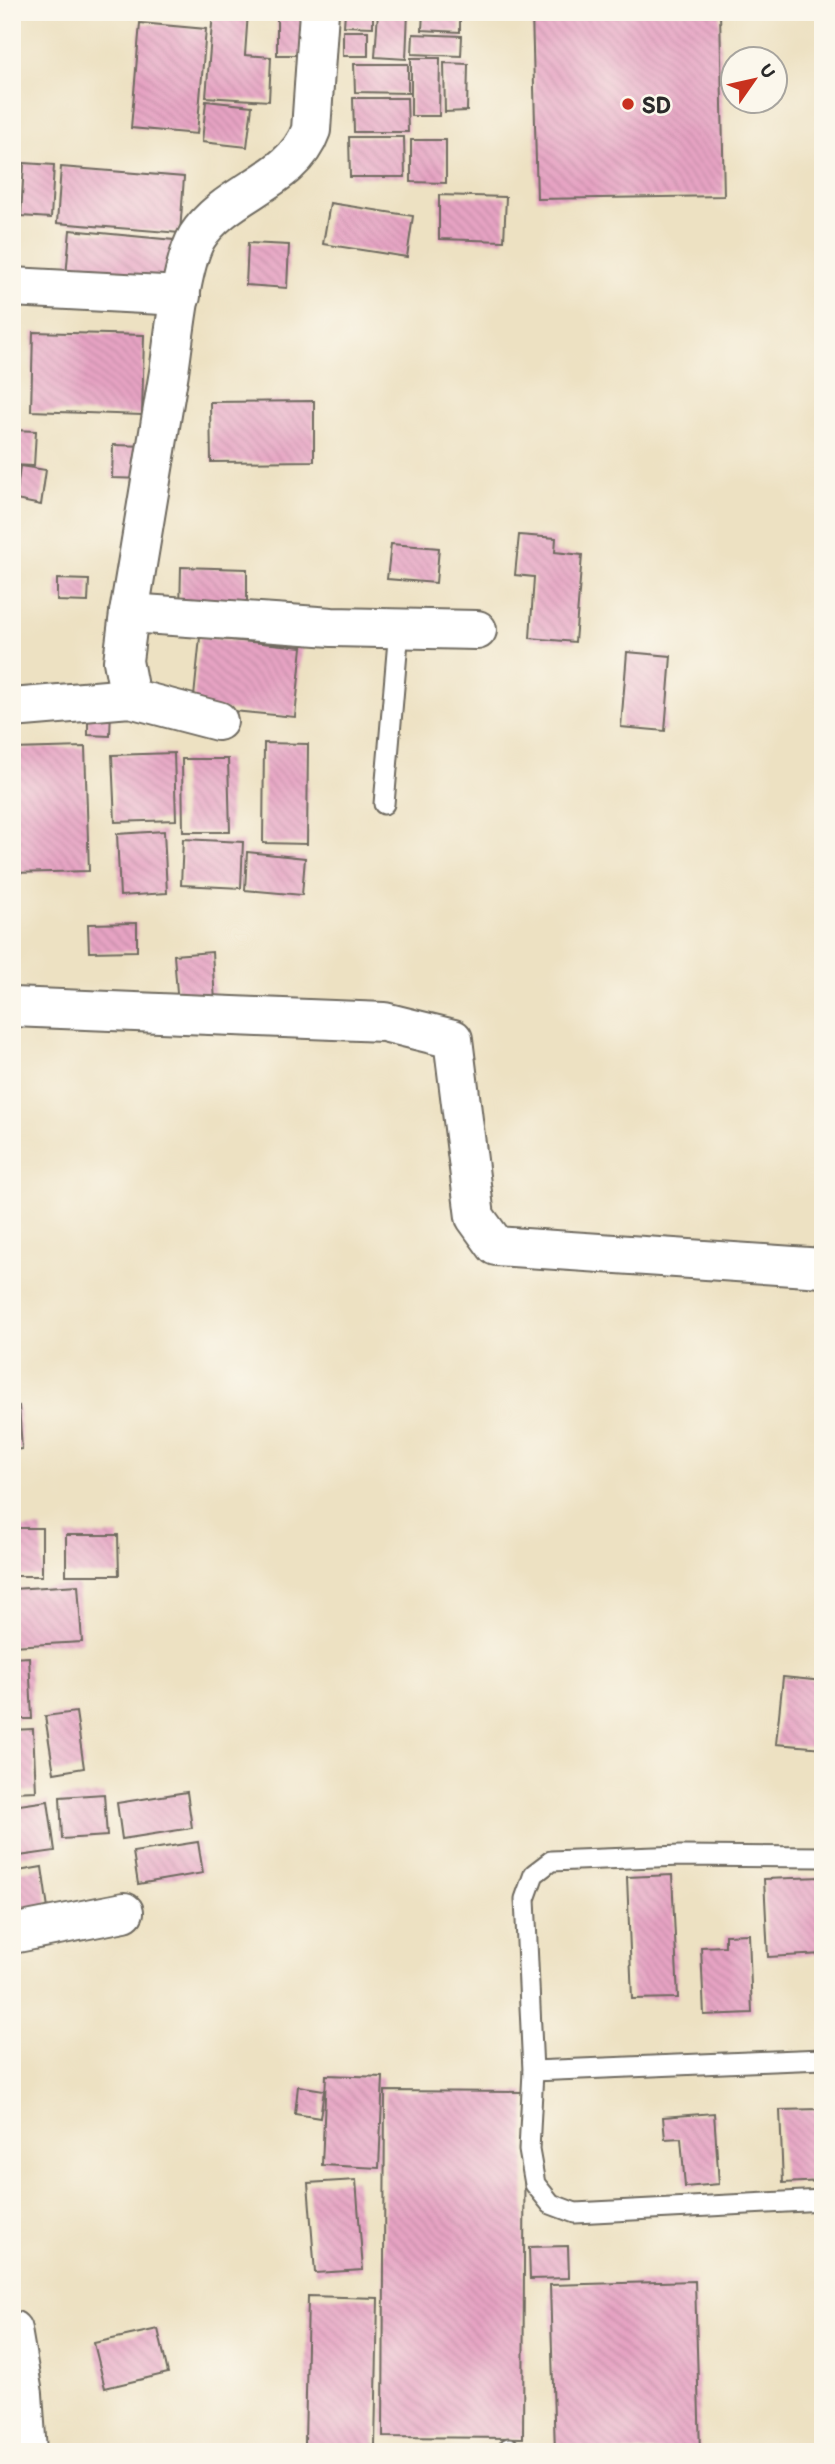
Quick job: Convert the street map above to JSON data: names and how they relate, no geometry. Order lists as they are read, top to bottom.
{
  "places": ["SD"],
  "north": "top right"
}
